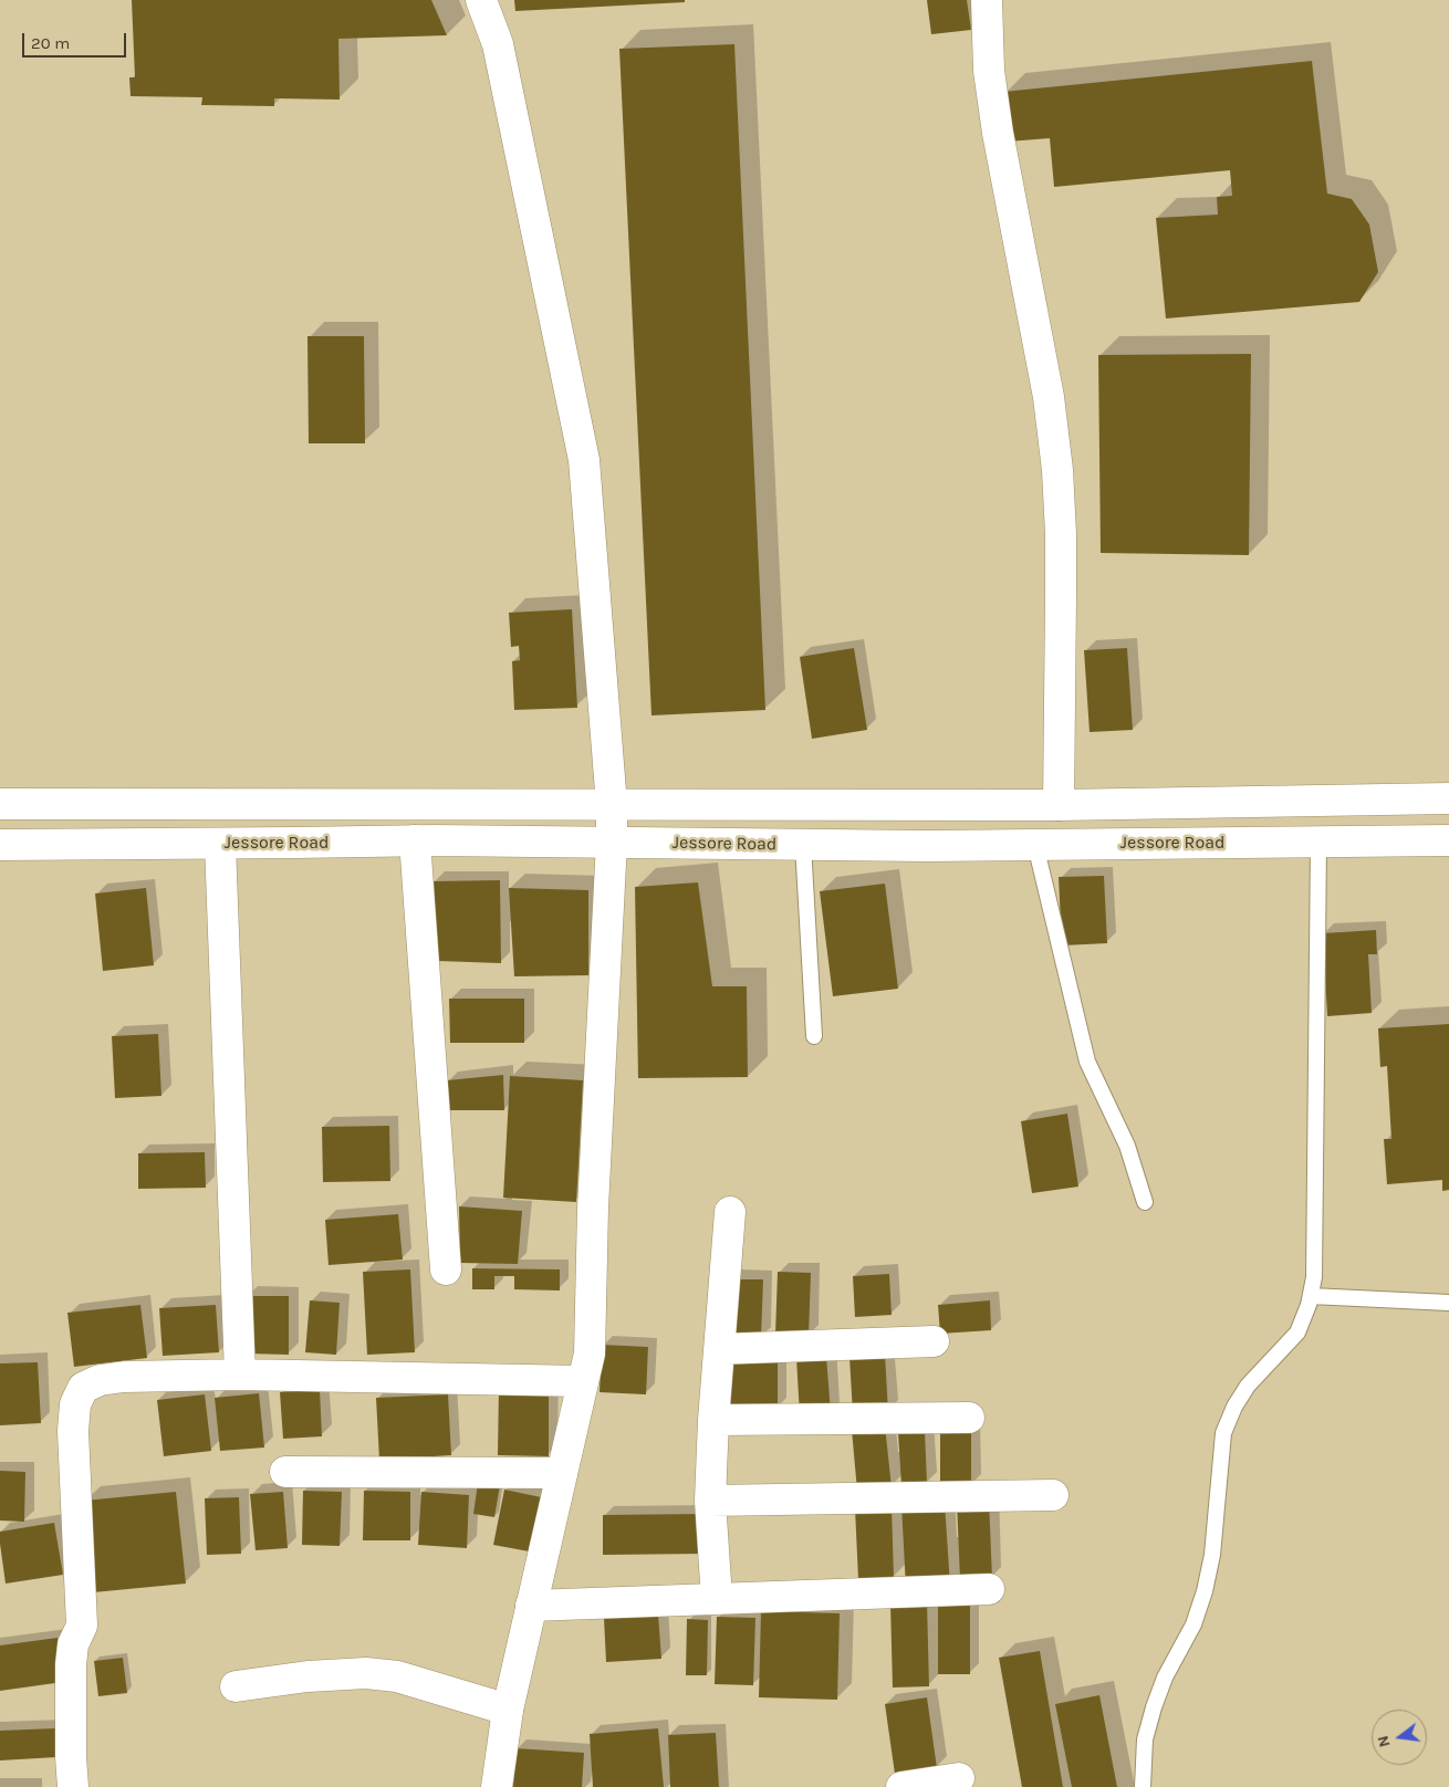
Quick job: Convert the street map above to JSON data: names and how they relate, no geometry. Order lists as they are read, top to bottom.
{
  "streets": {
    "main road": ["Jessore Road"]
  },
  "scale_bar": "20 m",
  "north": "left"
}
